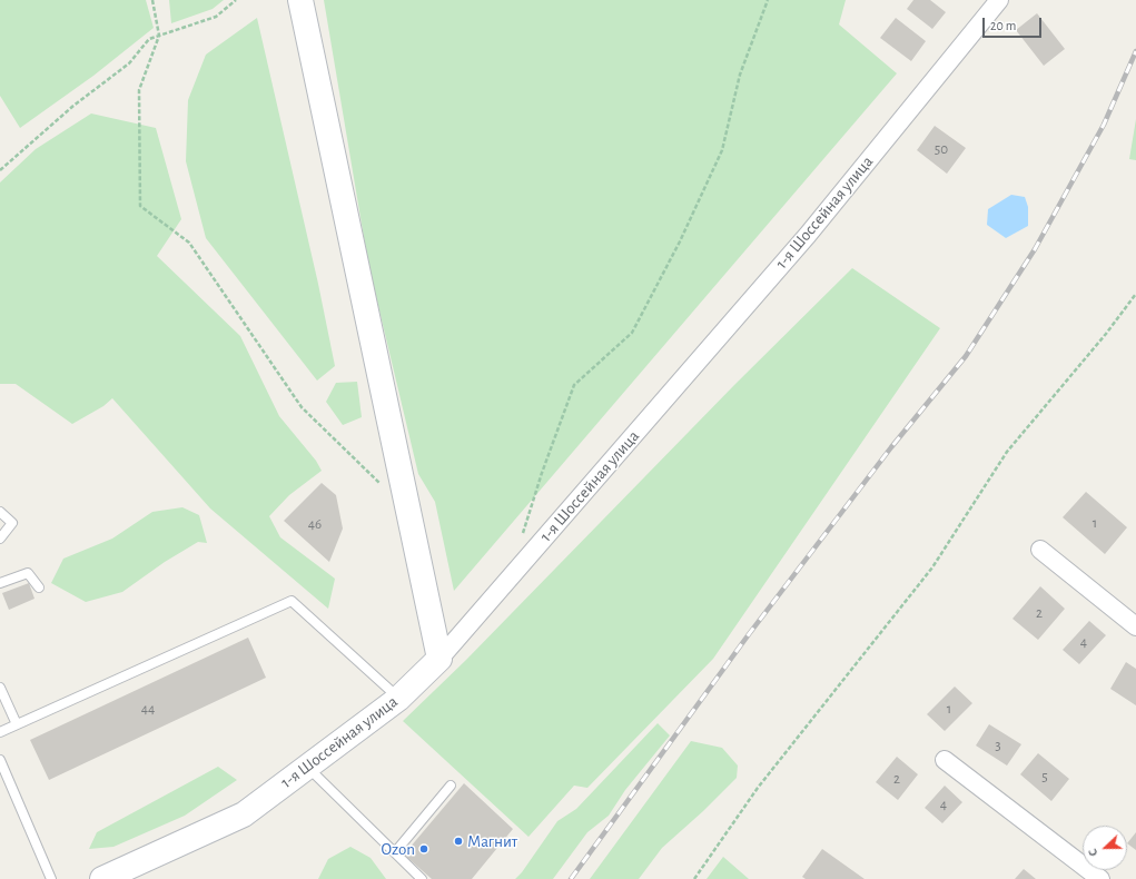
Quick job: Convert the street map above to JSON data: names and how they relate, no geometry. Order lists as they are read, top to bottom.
{
  "streets": {
    "street": ["1-я Шоссейная улица"]
  },
  "places": ["Магнит", "Ozon"],
  "house_numbers": [
    "50",
    "1",
    "46",
    "2",
    "4",
    "44",
    "1",
    "3",
    "5",
    "2",
    "4"
  ],
  "scale_bar": "20 m",
  "north": "left"
}
